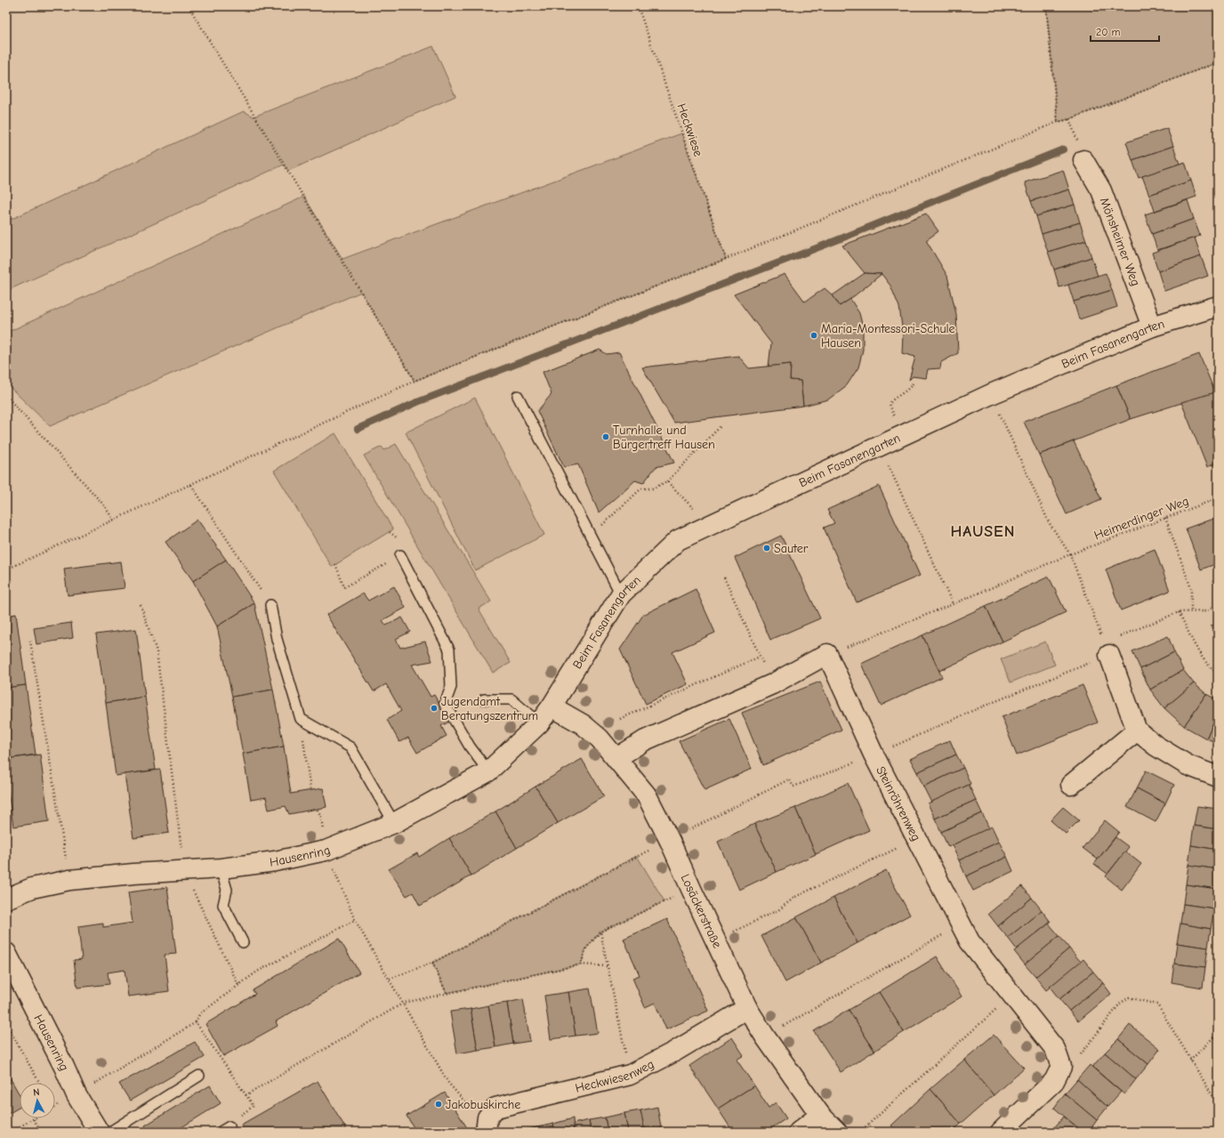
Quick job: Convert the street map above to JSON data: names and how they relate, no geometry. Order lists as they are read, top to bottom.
{
  "streets": {
    "street": [
      "Mönsheimer Weg",
      "Beim Fasanengarten",
      "Steinröhrenweg",
      "Hausenring",
      "Losäckerstraße",
      "Heckwiesenweg"
    ],
    "path": ["Heckwiese", "Heimerdinger Weg"]
  },
  "crossings": [
    ["Mönsheimer Weg", "Beim Fasanengarten"],
    ["Beim Fasanengarten", "Hausenring"],
    ["Beim Fasanengarten", "Losäckerstraße"],
    ["Heimerdinger Weg", "Steinröhrenweg"],
    ["Hausenring", "Losäckerstraße"],
    ["Losäckerstraße", "Heckwiesenweg"]
  ],
  "districts": ["HAUSEN"],
  "places": [
    "Maria-Montessori-Schule Hausen",
    "Turnhalle und Bürgertreff Hausen",
    "Sauter",
    "Jugendamt Beratungszentrum",
    "Jakobuskirche"
  ],
  "scale_bar": "20 m",
  "north": "top"
}
